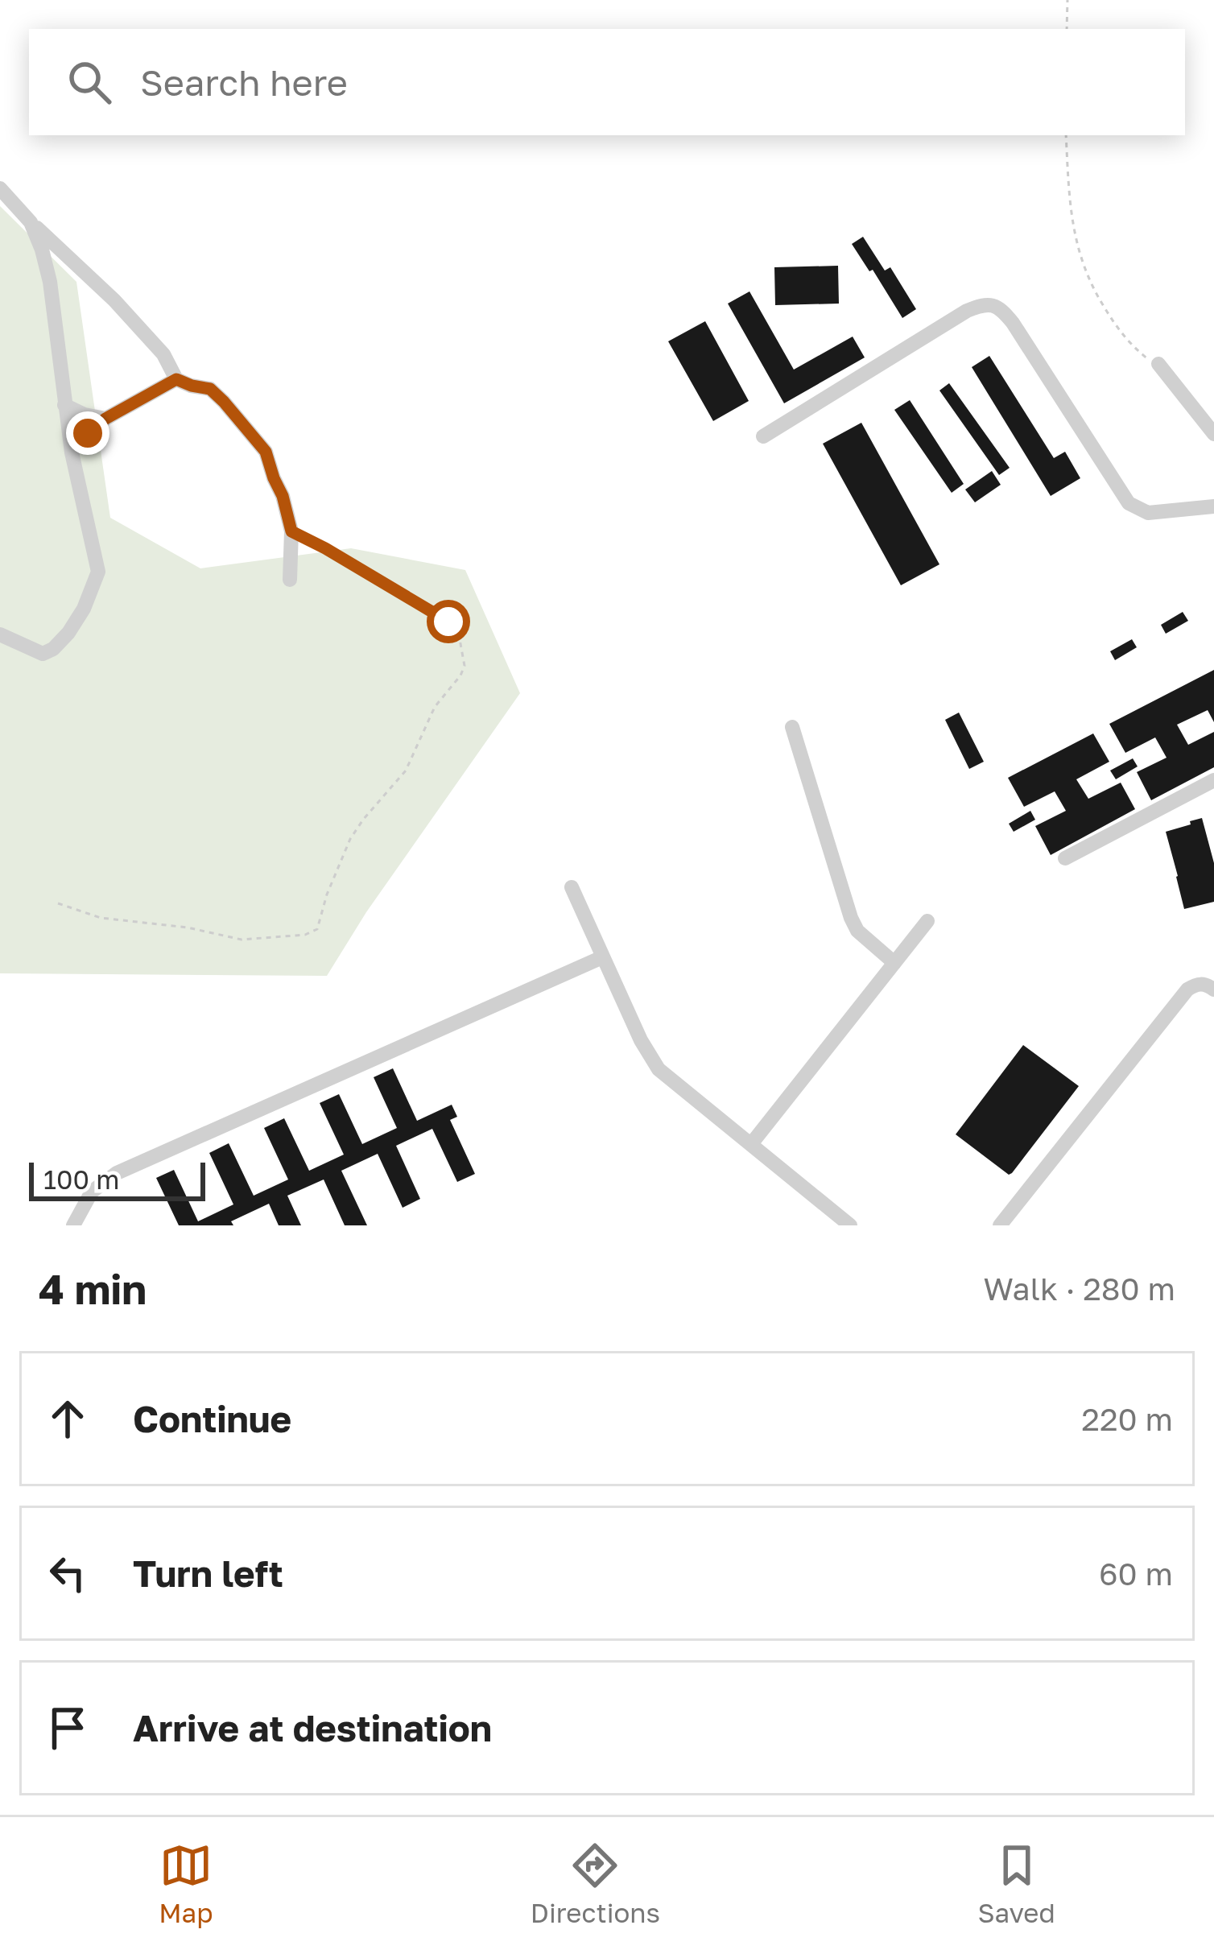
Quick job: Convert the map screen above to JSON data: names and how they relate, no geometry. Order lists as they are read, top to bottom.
{
  "scale_bar": "100 m",
  "page": {
    "search": "Search here",
    "scale": "100 m",
    "heading": ["4 min", "Walk · 280 m"],
    "list": [
      ["Continue", "220 m"],
      ["Turn left", "60 m"],
      "Arrive at destination"
    ],
    "nav": ["Map", "Directions", "Saved"]
  }
}
